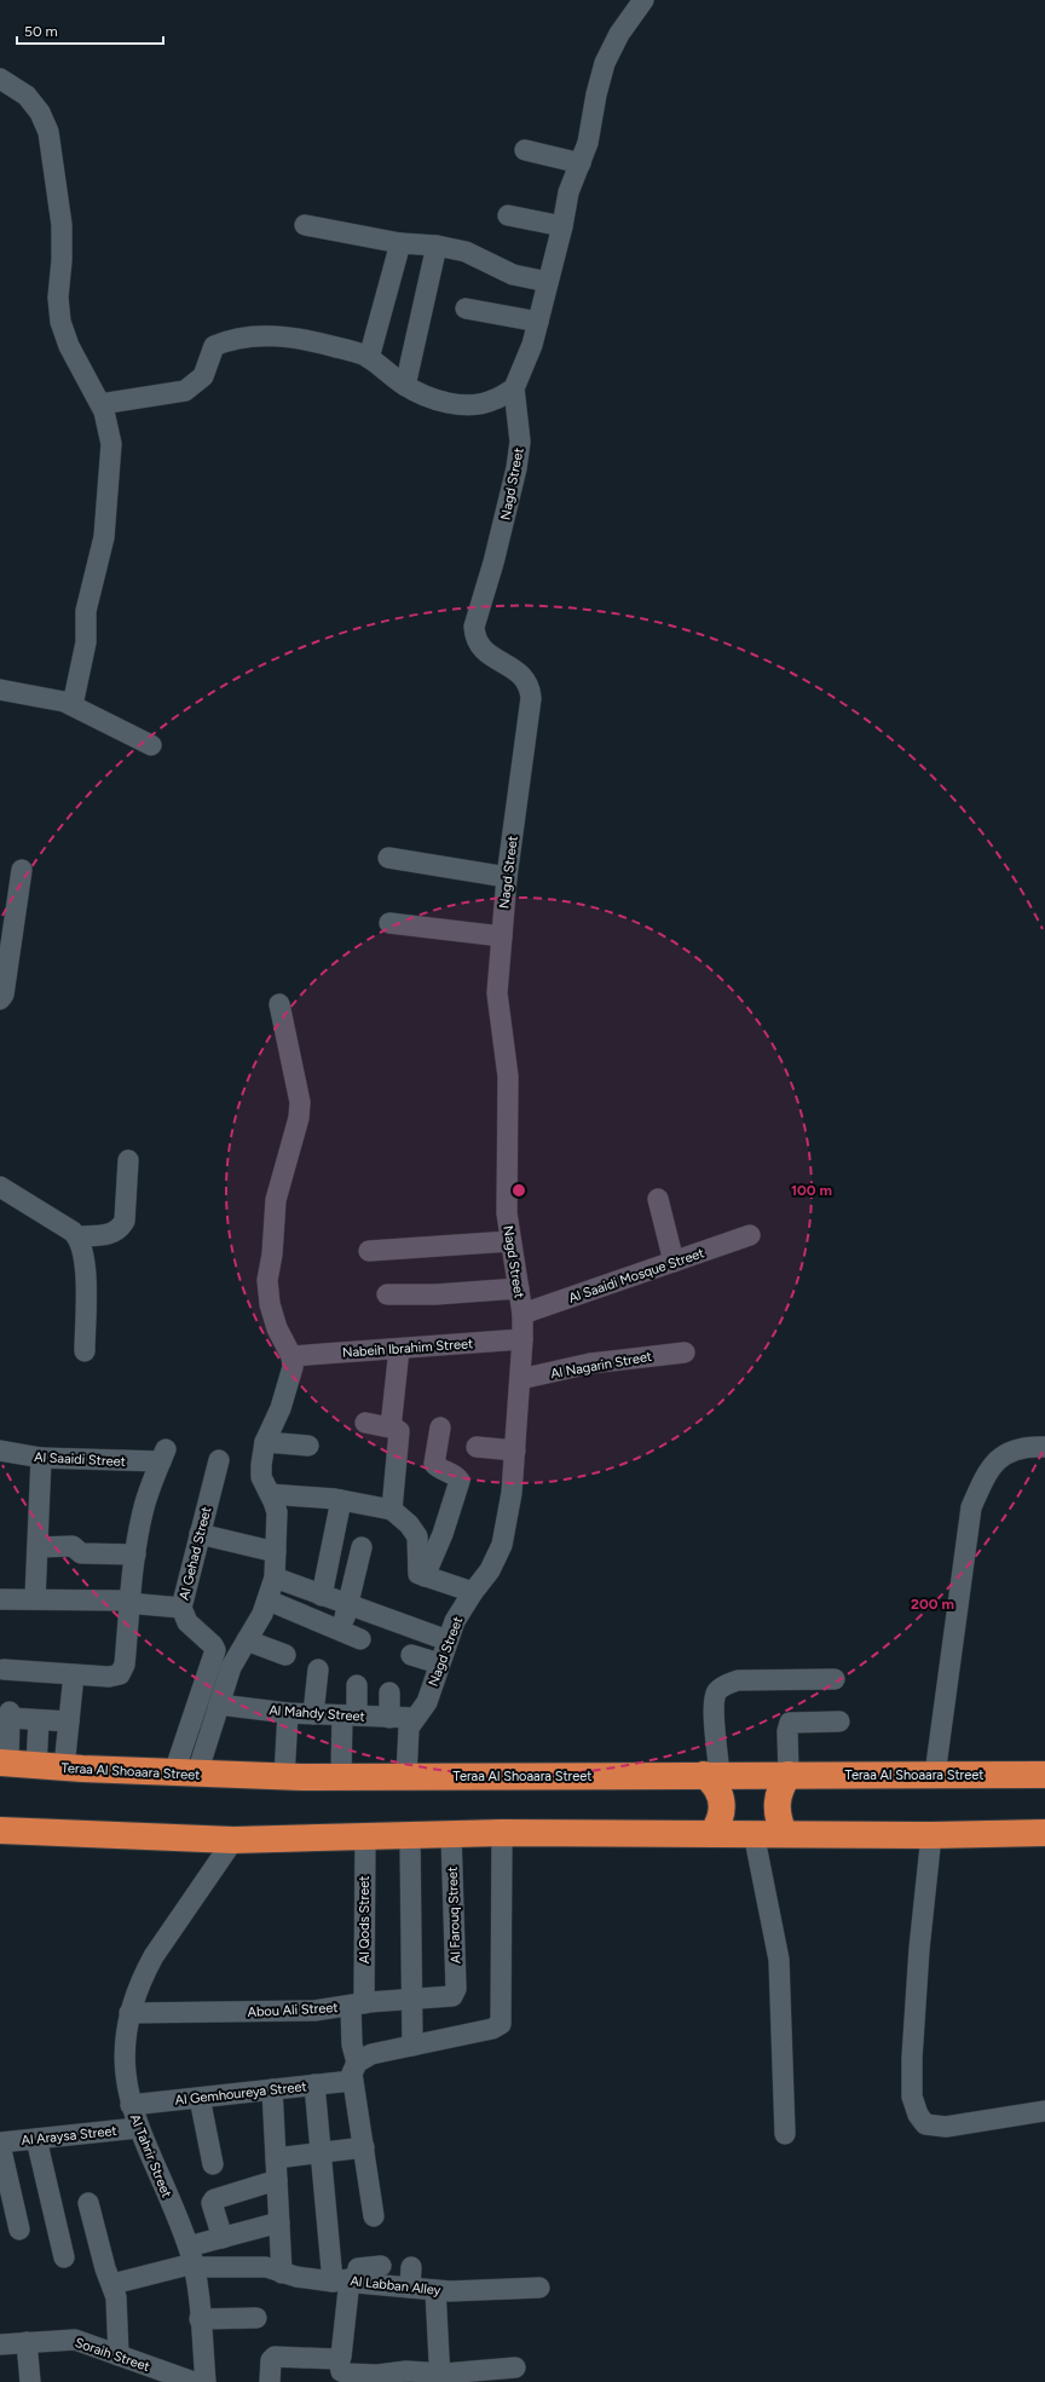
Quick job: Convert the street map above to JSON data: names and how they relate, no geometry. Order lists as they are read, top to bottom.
{
  "streets": {
    "highway": ["Teraa Al Shoaara Street"],
    "street": [
      "Nagd Street",
      "Al Saaidi Mosque Street",
      "Nabeih Ibrahim Street",
      "Al Nagarin Street",
      "Al Saaidi Street",
      "Al Gehad Street",
      "Al Mahdy Street",
      "Al Farouq Street",
      "Al Qods Street",
      "Abou Ali Street",
      "Al Gemhoureya Street",
      "Al Araysa Street",
      "Al Tahrir Street",
      "Al Labban Alley",
      "Soraih Street"
    ]
  },
  "crossings": [
    ["Nagd Street", "Al Saaidi Mosque Street"],
    ["Nagd Street", "Nabeih Ibrahim Street"],
    ["Nagd Street", "Al Nagarin Street"],
    ["Nagd Street", "Al Mahdy Street"],
    ["Nagd Street", "Teraa Al Shoaara Street"],
    ["Al Gehad Street", "Teraa Al Shoaara Street"],
    ["Al Farouq Street", "Abou Ali Street"],
    ["Al Qods Street", "Abou Ali Street"],
    ["Al Qods Street", "Al Gemhoureya Street"],
    ["Abou Ali Street", "Al Tahrir Street"],
    ["Al Gemhoureya Street", "Al Tahrir Street"],
    ["Al Araysa Street", "Al Tahrir Street"],
    ["Al Tahrir Street", "Al Labban Alley"]
  ],
  "scale_bar": "50 m",
  "rings": ["100 m", "200 m"]
}
